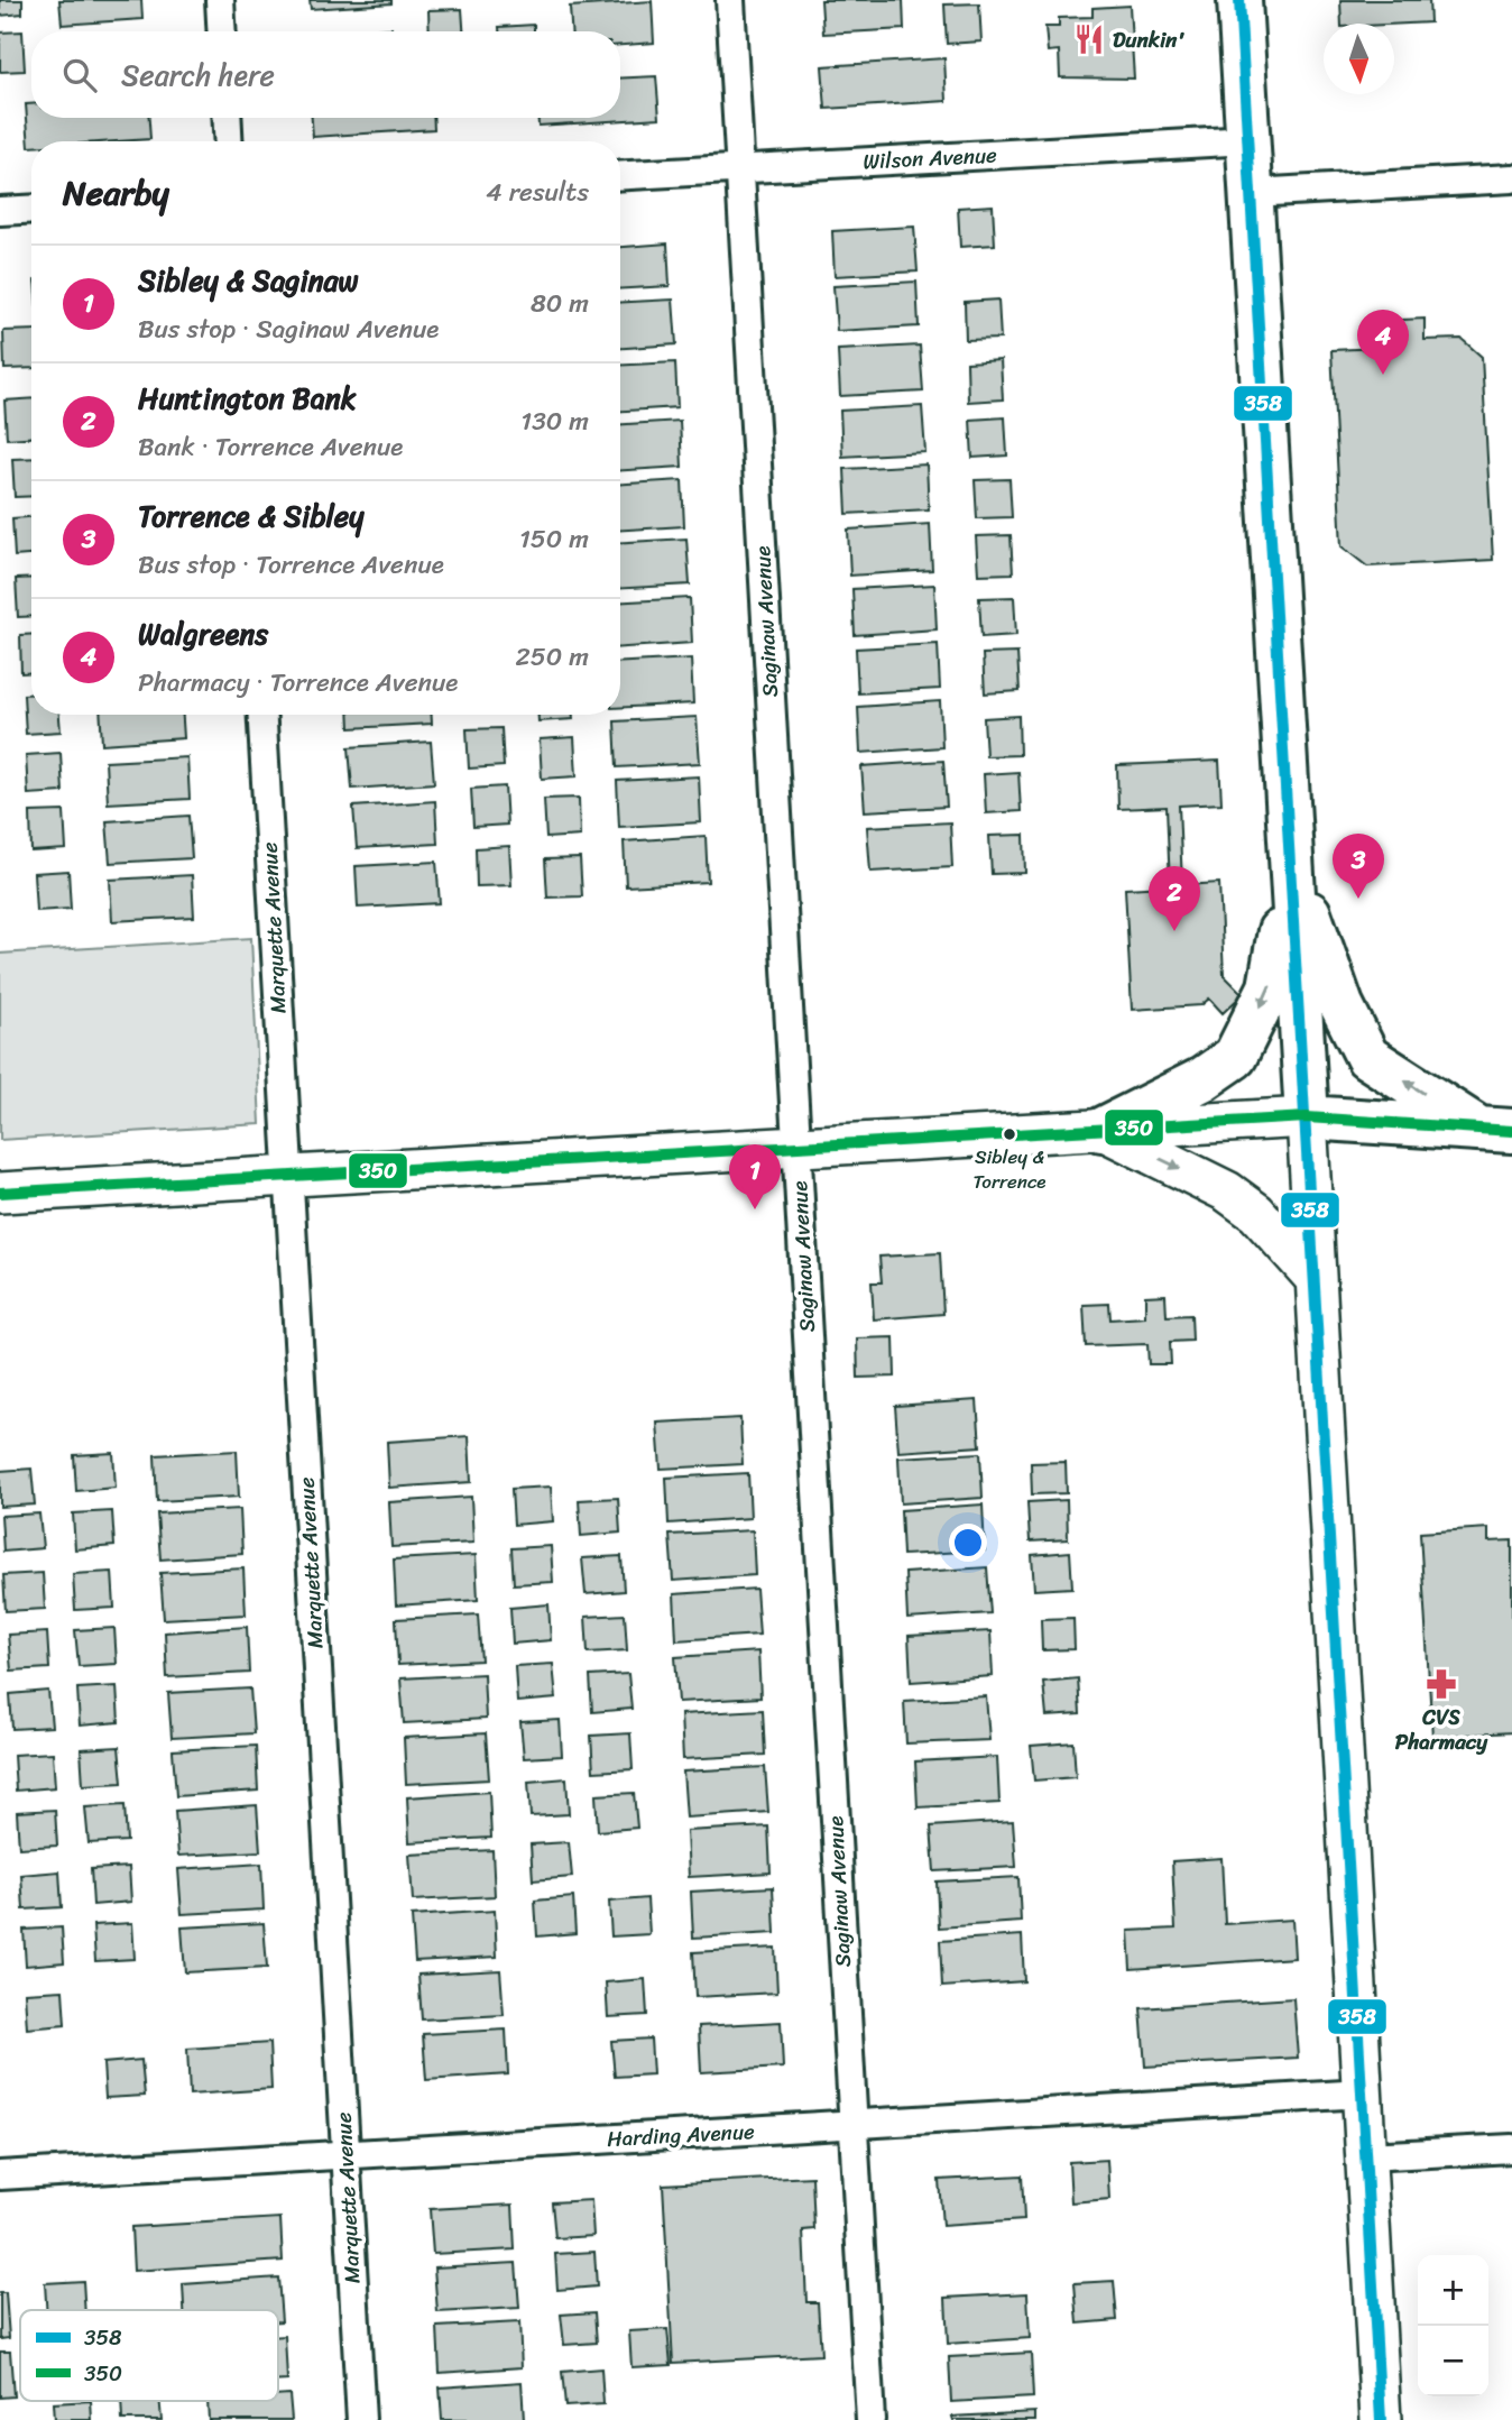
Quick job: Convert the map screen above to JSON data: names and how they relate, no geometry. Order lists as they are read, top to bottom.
{
  "streets": {
    "street": [
      "Wilson Avenue",
      "Saginaw Avenue",
      "Marquette Avenue",
      "Harding Avenue"
    ]
  },
  "crossings": [
    ["Wilson Avenue", "Saginaw Avenue"],
    ["Saginaw Avenue", "Harding Avenue"],
    ["Marquette Avenue", "Harding Avenue"]
  ],
  "places": {
    "restaurant": ["Dunkin'"],
    "other": ["Sibley & Torrence"],
    "pharmacy": ["CVS Pharmacy"]
  },
  "lines": ["transit line 358", "transit line 350"],
  "legend": ["358", "350"],
  "north": "bottom",
  "page": {
    "search": "Search here",
    "heading": ["Nearby", "4 results"],
    "list": [
      {
        "mark": "1",
        "name": "Sibley & Saginaw",
        "note": "Bus stop · Saginaw Avenue",
        "value": "80 m"
      },
      {
        "mark": "2",
        "name": "Huntington Bank",
        "note": "Bank · Torrence Avenue",
        "value": "130 m"
      },
      {
        "mark": "3",
        "name": "Torrence & Sibley",
        "note": "Bus stop · Torrence Avenue",
        "value": "150 m"
      },
      {
        "mark": "4",
        "name": "Walgreens",
        "note": "Pharmacy · Torrence Avenue",
        "value": "250 m"
      }
    ],
    "pins": [
      "4",
      "3",
      "2",
      "1"
    ],
    "map_buttons": ["+", "−"]
  }
}
